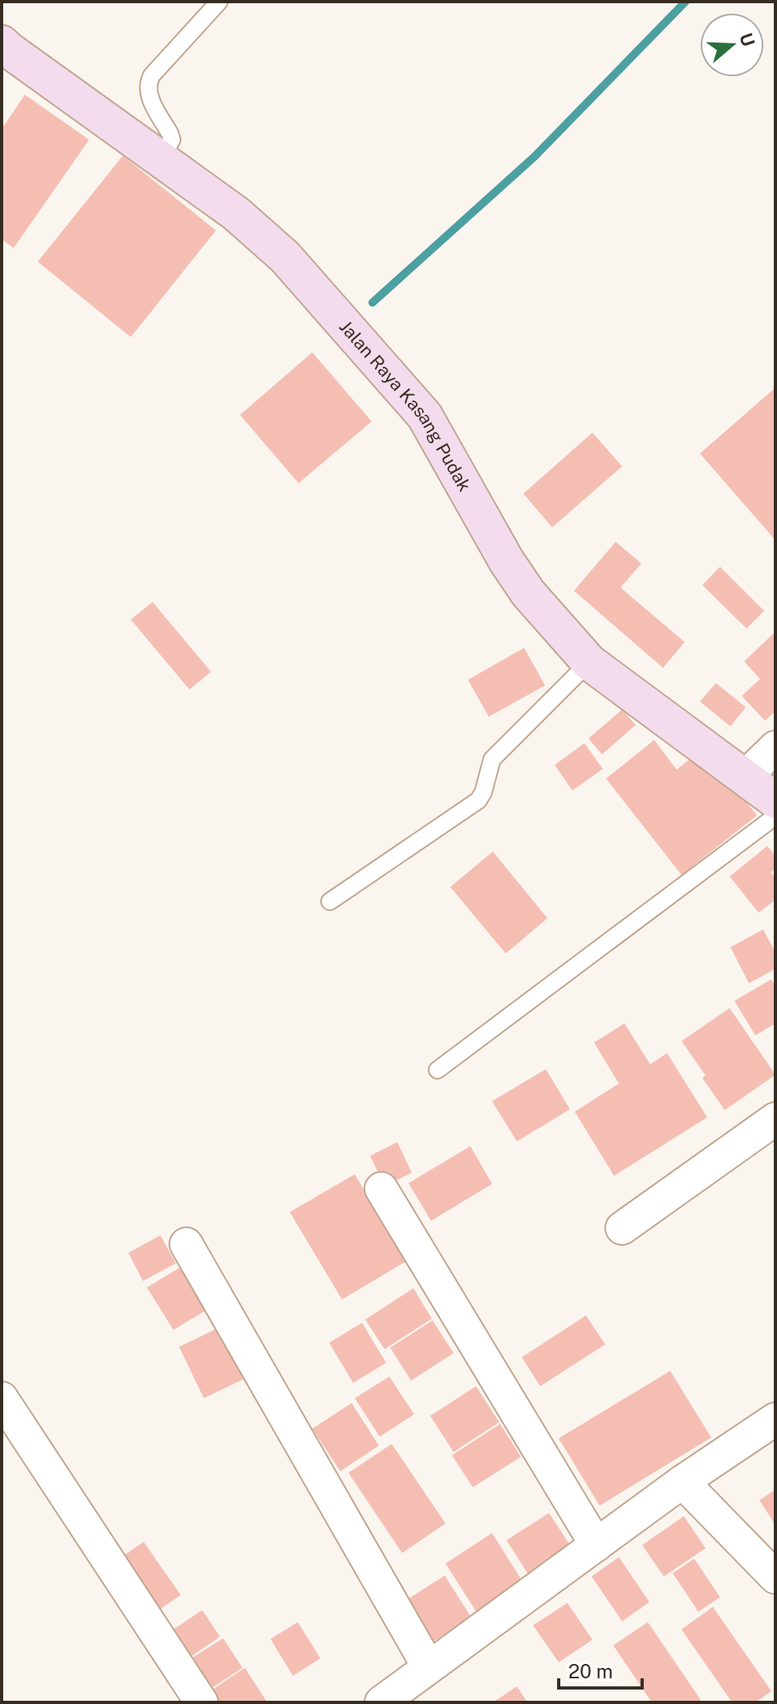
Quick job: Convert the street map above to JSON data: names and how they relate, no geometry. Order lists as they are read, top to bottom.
{
  "streets": {
    "street": ["Jalan Raya Kasang Pudak"]
  },
  "scale_bar": "20 m",
  "north": "right"
}
